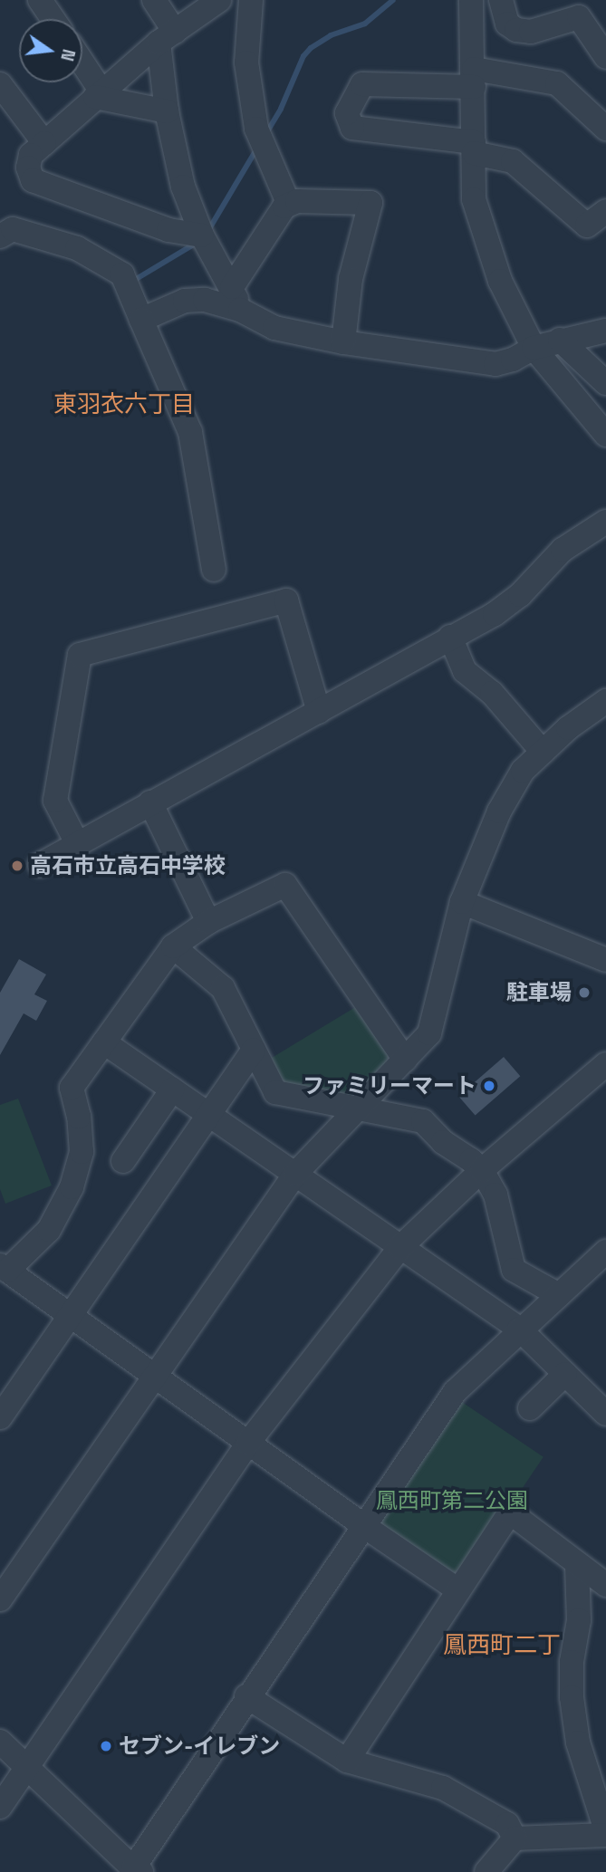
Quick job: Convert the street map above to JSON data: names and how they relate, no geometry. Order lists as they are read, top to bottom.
{
  "districts": ["東羽衣六丁目", "鳳西町二丁"],
  "parks": ["鳳西町第二公園"],
  "places": [
    "高石市立高石中学校",
    "駐車場",
    "ファミリーマート",
    "セブン-イレブン"
  ],
  "north": "right"
}
